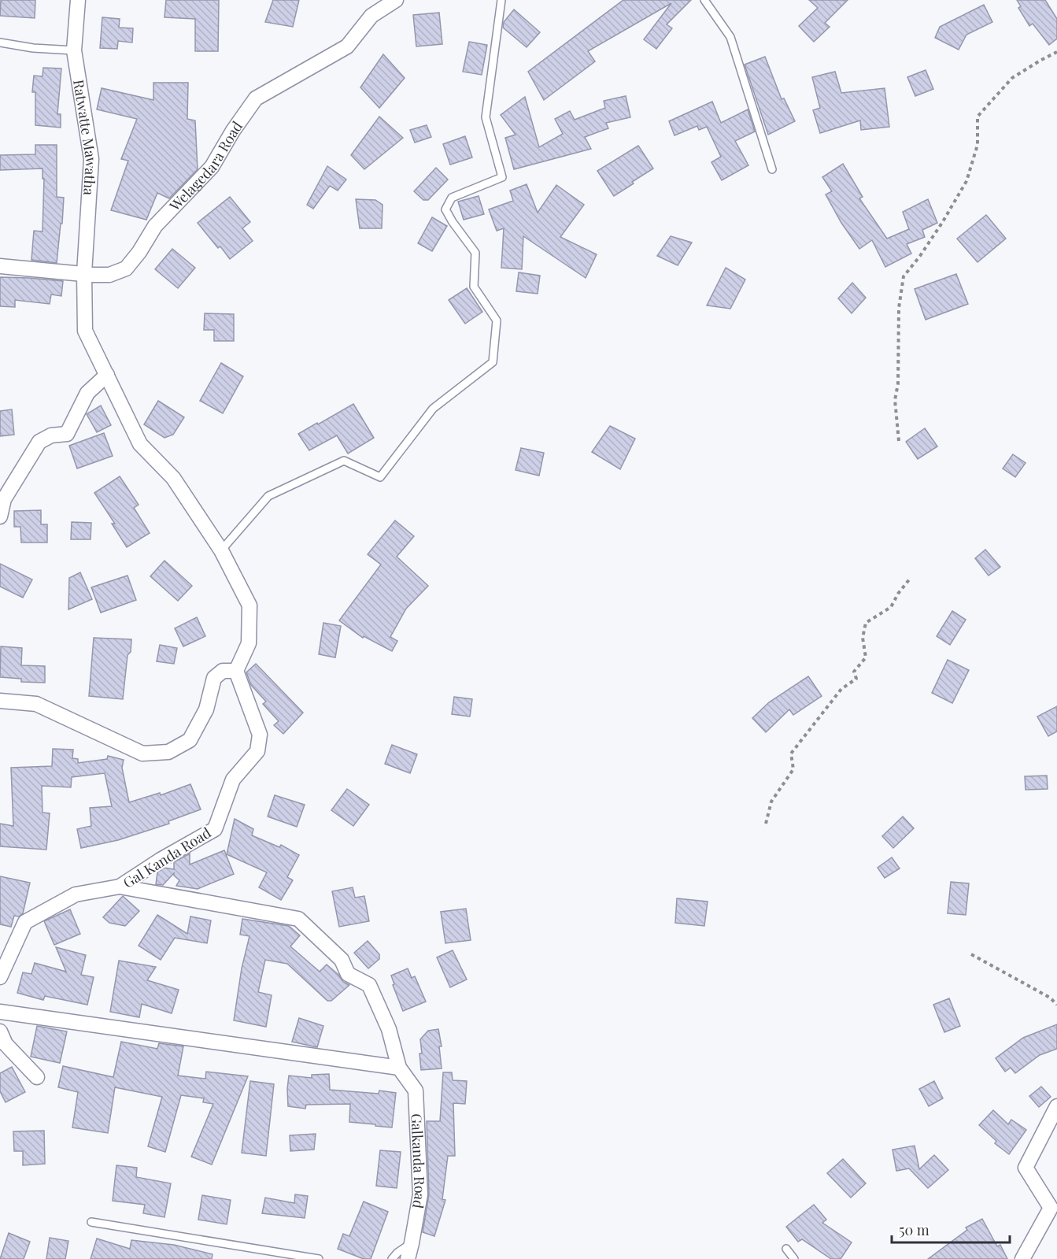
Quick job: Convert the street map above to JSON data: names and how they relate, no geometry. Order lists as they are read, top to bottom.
{
  "streets": {
    "street": [
      "Ratwatte Mawatha",
      "Welagedara Road",
      "Gal Kanda Road",
      "Galkanda Road"
    ]
  },
  "crossings": [
    ["Ratwatte Mawatha", "Welagedara Road"],
    ["Ratwatte Mawatha", "Gal Kanda Road"]
  ],
  "scale_bar": "50 m"
}
